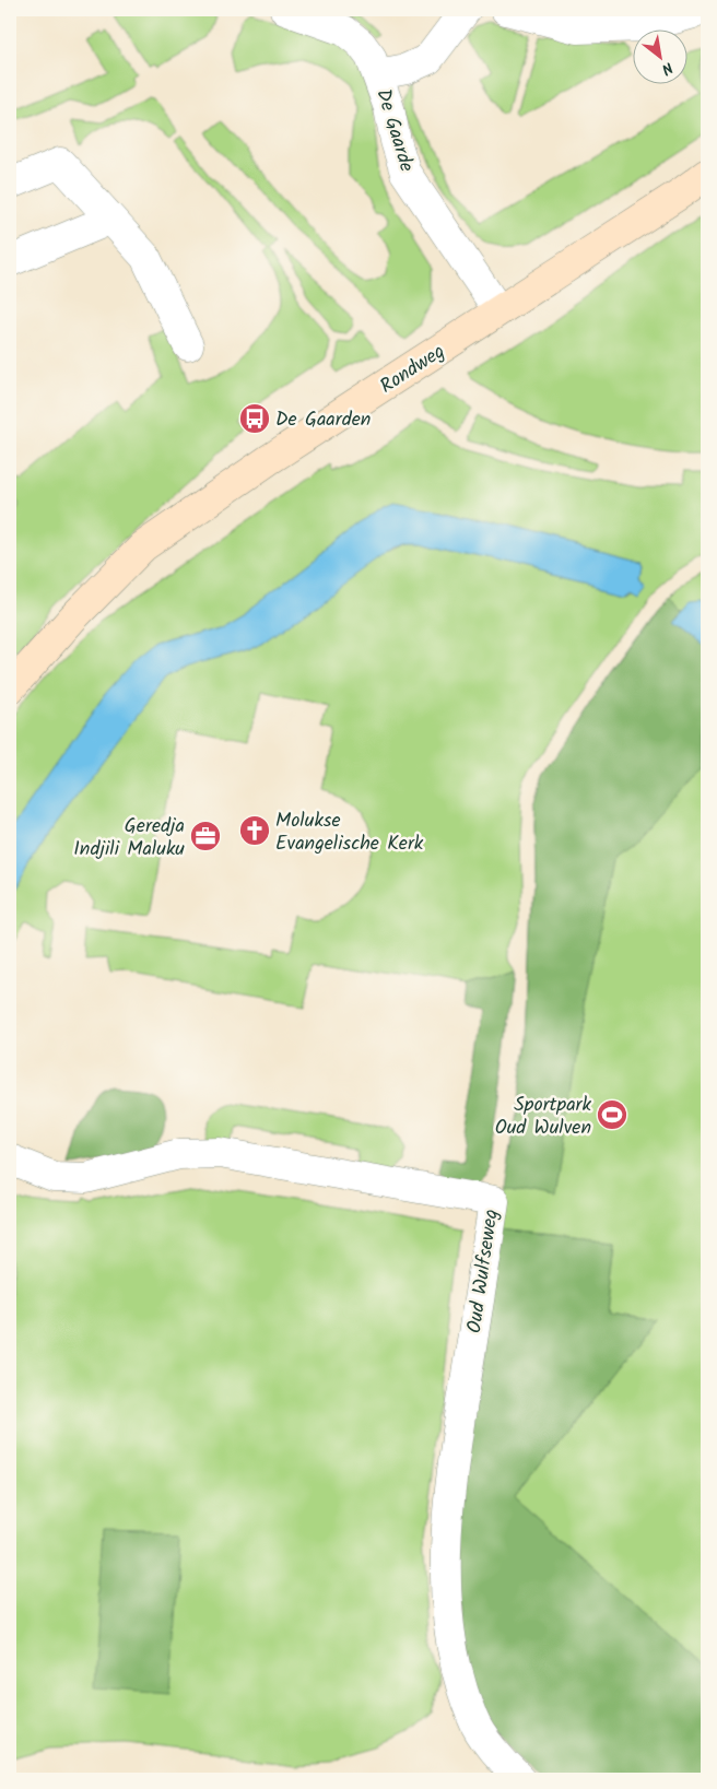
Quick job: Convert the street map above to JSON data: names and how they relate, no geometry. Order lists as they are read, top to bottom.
{
  "streets": {
    "main road": ["Rondweg"],
    "street": ["De Gaarde", "Oud Wulfseweg"]
  },
  "crossings": [
    ["De Gaarde", "Rondweg"]
  ],
  "places": {
    "bus stop": ["De Gaarden"],
    "church": ["Molukse Evangelische Kerk"],
    "office": ["Geredja Indjili Maluku"],
    "sports": ["Sportpark Oud Wulven"]
  },
  "north": "bottom right"
}
